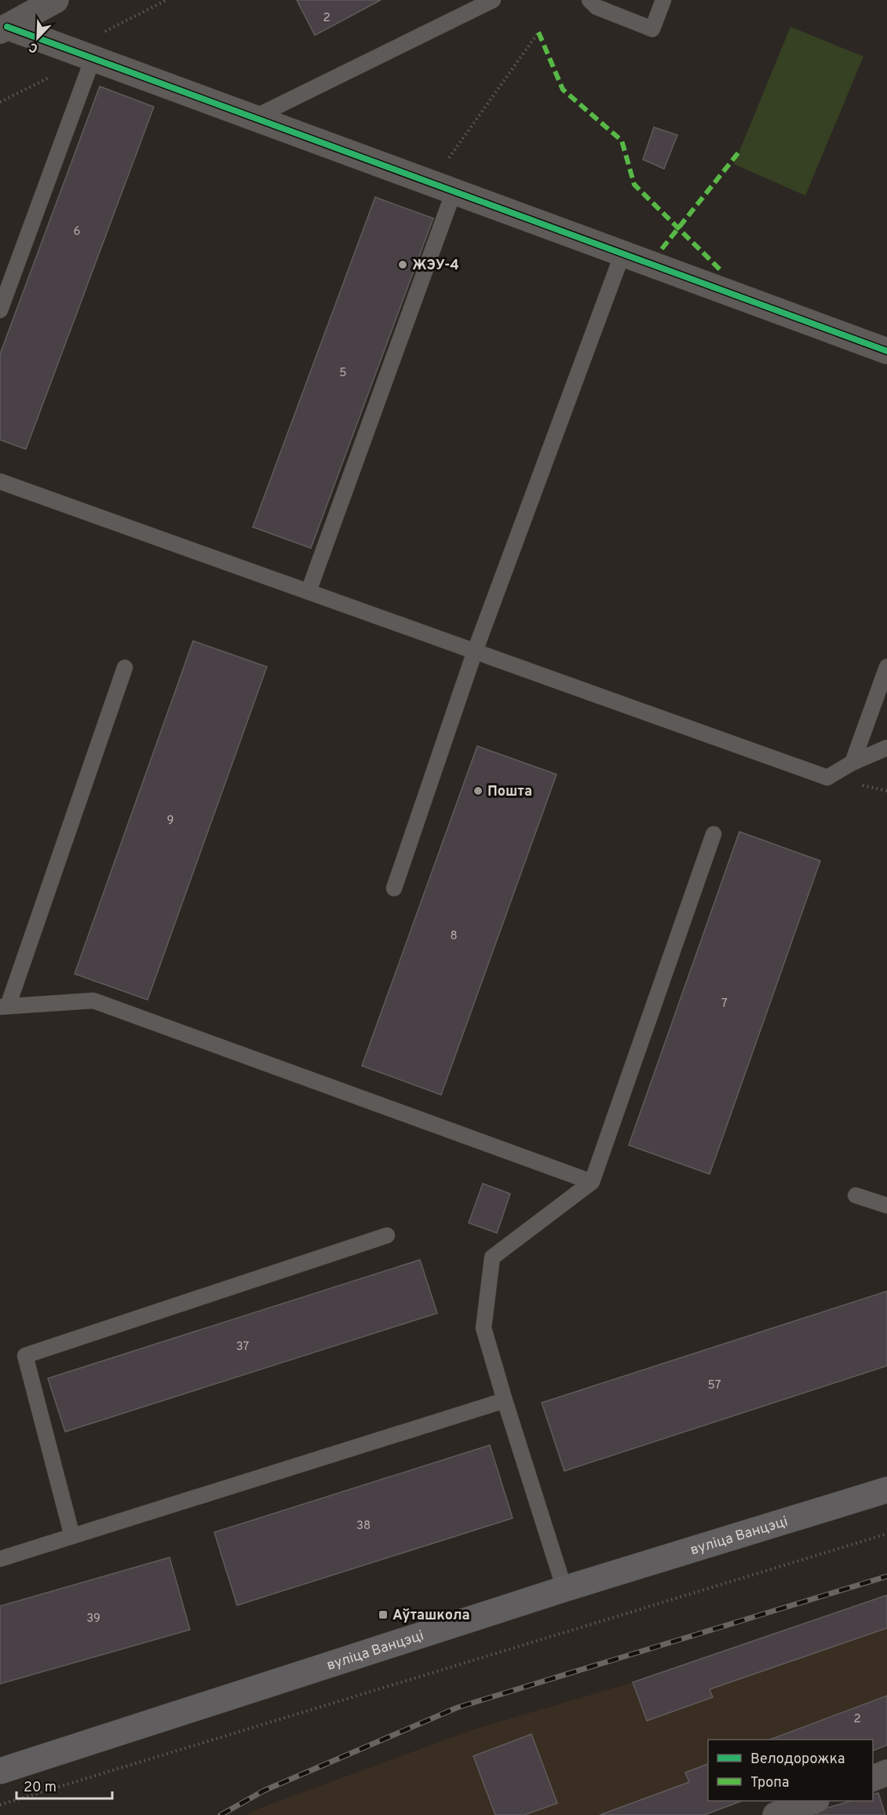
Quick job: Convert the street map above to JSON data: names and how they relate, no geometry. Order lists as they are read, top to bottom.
{
  "streets": {
    "main road": ["вуліца Ванцэці"]
  },
  "places": {
    "other": ["ЖЭУ-4", "Пошта"],
    "transit": ["Аўташкола"]
  },
  "house_numbers": [
    "2",
    "6",
    "5",
    "9",
    "8",
    "7",
    "37",
    "57",
    "38",
    "39",
    "2"
  ],
  "legend": ["Велодорожка", "Тропа"],
  "scale_bar": "20 m",
  "north": "bottom left"
}
